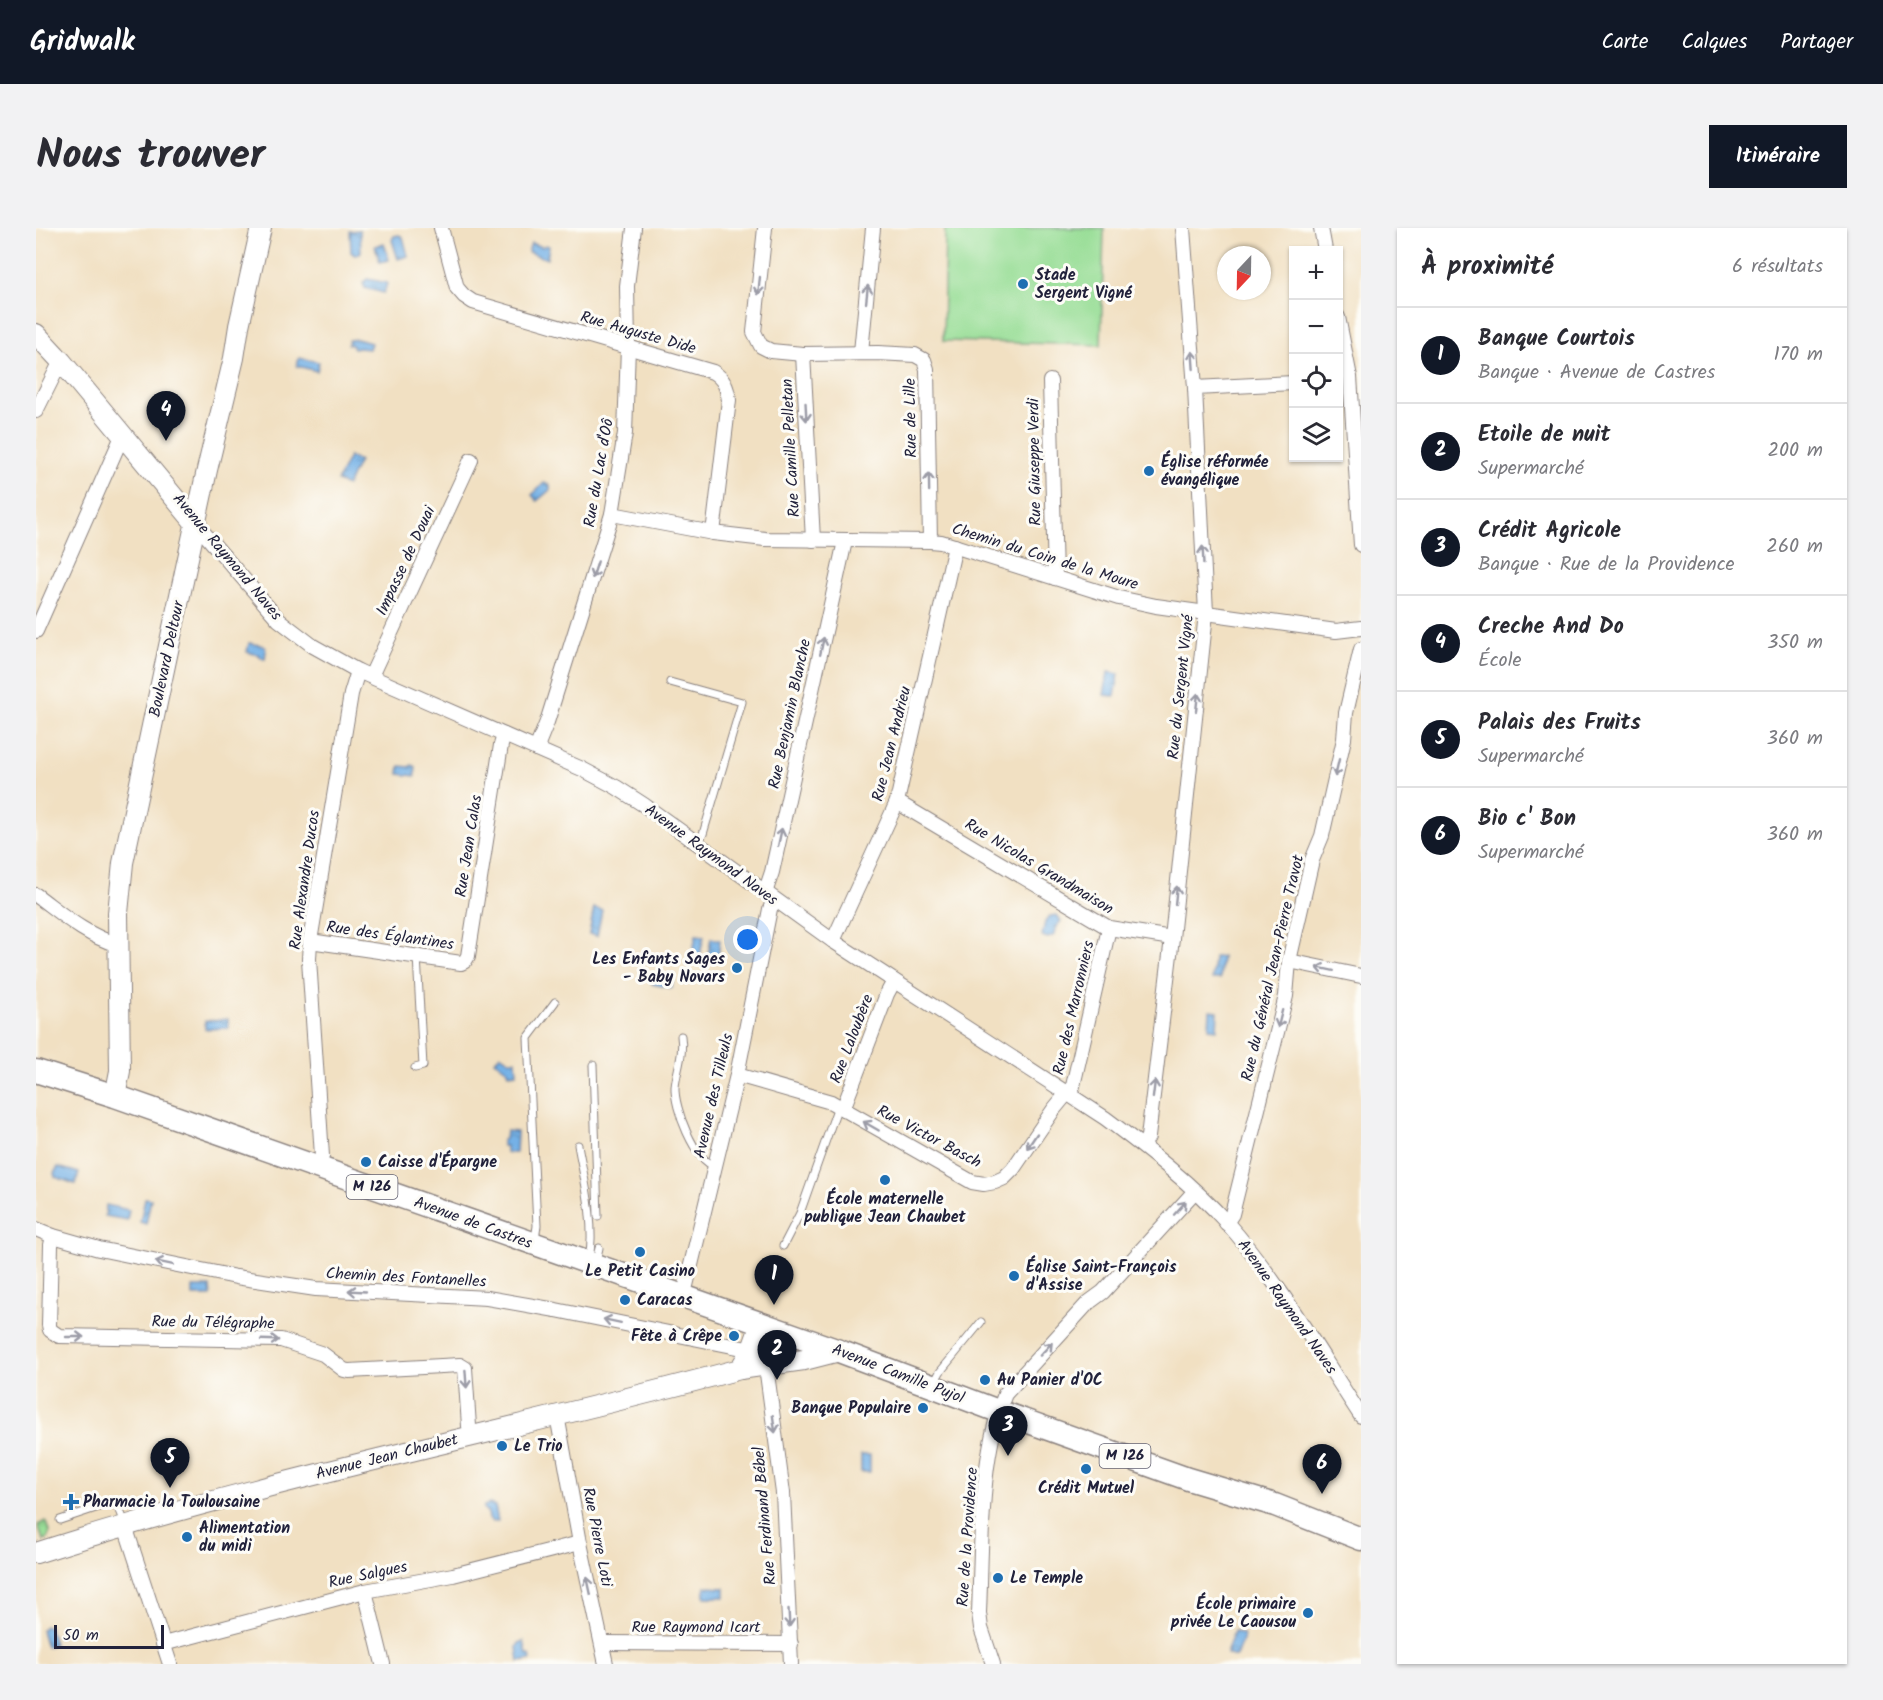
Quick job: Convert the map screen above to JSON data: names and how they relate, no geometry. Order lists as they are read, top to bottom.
{
  "streets": {
    "main road": ["M 126", "Avenue de Castres", "Avenue Camille Pujol"],
    "street": [
      "Rue Auguste Dide",
      "Rue de Lille",
      "Rue Camille Pelletan",
      "Rue Giuseppe Verdi",
      "Rue du Lac d'Oô",
      "Avenue Raymond Naves",
      "Chemin du Coin de la Moure",
      "Impasse de Douai",
      "Boulevard Deltour",
      "Rue du Sergent Vigné",
      "Rue Benjamin Blanche",
      "Rue Jean Andrieu",
      "Rue Jean Calas",
      "Rue Nicolas Grandmaison",
      "Rue Alexandre Ducos",
      "Rue des Églantines",
      "Rue du Général Jean-Pierre Travot",
      "Rue des Marronniers",
      "Rue Laloubère",
      "Avenue des Tilleuls",
      "Rue Victor Basch",
      "Chemin des Fontanelles",
      "Rue du Télégraphe",
      "Avenue Jean Chaubet",
      "Rue Ferdinand Bébel",
      "Rue Pierre Loti",
      "Rue de la Providence",
      "Rue Salgues",
      "Rue Raymond Icart"
    ]
  },
  "crossings": [
    ["Rue Auguste Dide", "Rue du Lac d'Oô"],
    ["Rue Auguste Dide", "Chemin du Coin de la Moure"],
    ["Rue de Lille", "Chemin du Coin de la Moure"],
    ["Rue Camille Pelletan", "Chemin du Coin de la Moure"],
    ["Rue Giuseppe Verdi", "Chemin du Coin de la Moure"],
    ["Rue du Lac d'Oô", "Avenue Raymond Naves"],
    ["Rue du Lac d'Oô", "Chemin du Coin de la Moure"],
    ["Avenue Raymond Naves", "Impasse de Douai"],
    ["Avenue Raymond Naves", "Boulevard Deltour"],
    ["Avenue Raymond Naves", "Rue du Sergent Vigné"],
    ["Avenue Raymond Naves", "Rue Benjamin Blanche"],
    ["Avenue Raymond Naves", "Rue Jean Andrieu"],
    ["Avenue Raymond Naves", "Rue Jean Calas"],
    ["Avenue Raymond Naves", "Rue Alexandre Ducos"],
    ["Avenue Raymond Naves", "Rue du Général Jean-Pierre Travot"],
    ["Avenue Raymond Naves", "Rue des Marronniers"],
    ["Avenue Raymond Naves", "Rue Laloubère"],
    ["Avenue Raymond Naves", "Avenue des Tilleuls"],
    ["Avenue Raymond Naves", "Rue Victor Basch"],
    ["Avenue Raymond Naves", "Rue de la Providence"],
    ["Chemin du Coin de la Moure", "Rue du Sergent Vigné"],
    ["Chemin du Coin de la Moure", "Rue Benjamin Blanche"],
    ["Chemin du Coin de la Moure", "Rue Jean Andrieu"],
    ["Impasse de Douai", "Rue Alexandre Ducos"],
    ["Boulevard Deltour", "Avenue de Castres"],
    ["Rue du Sergent Vigné", "Rue Nicolas Grandmaison"],
    ["Rue Benjamin Blanche", "Avenue des Tilleuls"],
    ["Rue Jean Andrieu", "Rue Nicolas Grandmaison"],
    ["Rue Jean Calas", "Rue des Églantines"],
    ["Rue Nicolas Grandmaison", "Rue des Marronniers"],
    ["Rue Alexandre Ducos", "Rue des Églantines"],
    ["Rue Alexandre Ducos", "Avenue de Castres"],
    ["Rue des Marronniers", "Rue Victor Basch"],
    ["Rue Laloubère", "Rue Victor Basch"],
    ["Avenue des Tilleuls", "Avenue de Castres"],
    ["Avenue de Castres", "Avenue Camille Pujol"],
    ["Chemin des Fontanelles", "Rue du Télégraphe"],
    ["Rue du Télégraphe", "Avenue Jean Chaubet"],
    ["Avenue Camille Pujol", "Avenue Jean Chaubet"],
    ["Avenue Camille Pujol", "Rue de la Providence"],
    ["Avenue Jean Chaubet", "Rue Ferdinand Bébel"],
    ["Avenue Jean Chaubet", "Rue Pierre Loti"],
    ["Rue Ferdinand Bébel", "Rue Raymond Icart"],
    ["Rue Pierre Loti", "Rue Salgues"],
    ["Rue Pierre Loti", "Rue Raymond Icart"]
  ],
  "one_way": [
    "Rue Camille Pelletan",
    "Rue du Lac d'Oô",
    "Rue du Sergent Vigné",
    "Rue Benjamin Blanche",
    "Rue du Général Jean-Pierre Travot",
    "Chemin des Fontanelles",
    "Rue Ferdinand Bébel",
    "Rue Pierre Loti",
    "Rue de la Providence"
  ],
  "places": {
    "other": [
      "Stade Sergent Vigné",
      "Église réformée évangélique",
      "Les Enfants Sages - Baby Novars",
      "Caisse d'Épargne",
      "École maternelle publique Jean Chaubet",
      "Le Petit Casino",
      "Église Saint-François d'Assise",
      "Caracas",
      "Fête à Crêpe",
      "Au Panier d'OC",
      "Banque Populaire",
      "Le Trio",
      "Crédit Mutuel",
      "Alimentation du midi",
      "Le Temple",
      "École primaire privée Le Caousou"
    ],
    "health": ["Pharmacie la Toulousaine"]
  },
  "scale_bar": "50 m",
  "north": "bottom",
  "page": {
    "header": "Gridwalk",
    "nav": ["Carte", "Calques", "Partager"],
    "title": "Nous trouver",
    "buttons": "Itinéraire",
    "heading": ["À proximité", "6 résultats"],
    "map_buttons": ["+", "−"],
    "list": [
      {
        "mark": "1",
        "name": "Banque Courtois",
        "note": "Banque · Avenue de Castres",
        "value": "170 m"
      },
      {
        "mark": "2",
        "name": "Etoile de nuit",
        "note": "Supermarché",
        "value": "200 m"
      },
      {
        "mark": "3",
        "name": "Crédit Agricole",
        "note": "Banque · Rue de la Providence",
        "value": "260 m"
      },
      {
        "mark": "4",
        "name": "Creche And Do",
        "note": "École",
        "value": "350 m"
      },
      {
        "mark": "5",
        "name": "Palais des Fruits",
        "note": "Supermarché",
        "value": "360 m"
      },
      {
        "mark": "6",
        "name": "Bio c' Bon",
        "note": "Supermarché",
        "value": "360 m"
      }
    ],
    "pins": [
      "4",
      "1",
      "2",
      "3",
      "5",
      "6"
    ],
    "scale": "50 m"
  }
}
